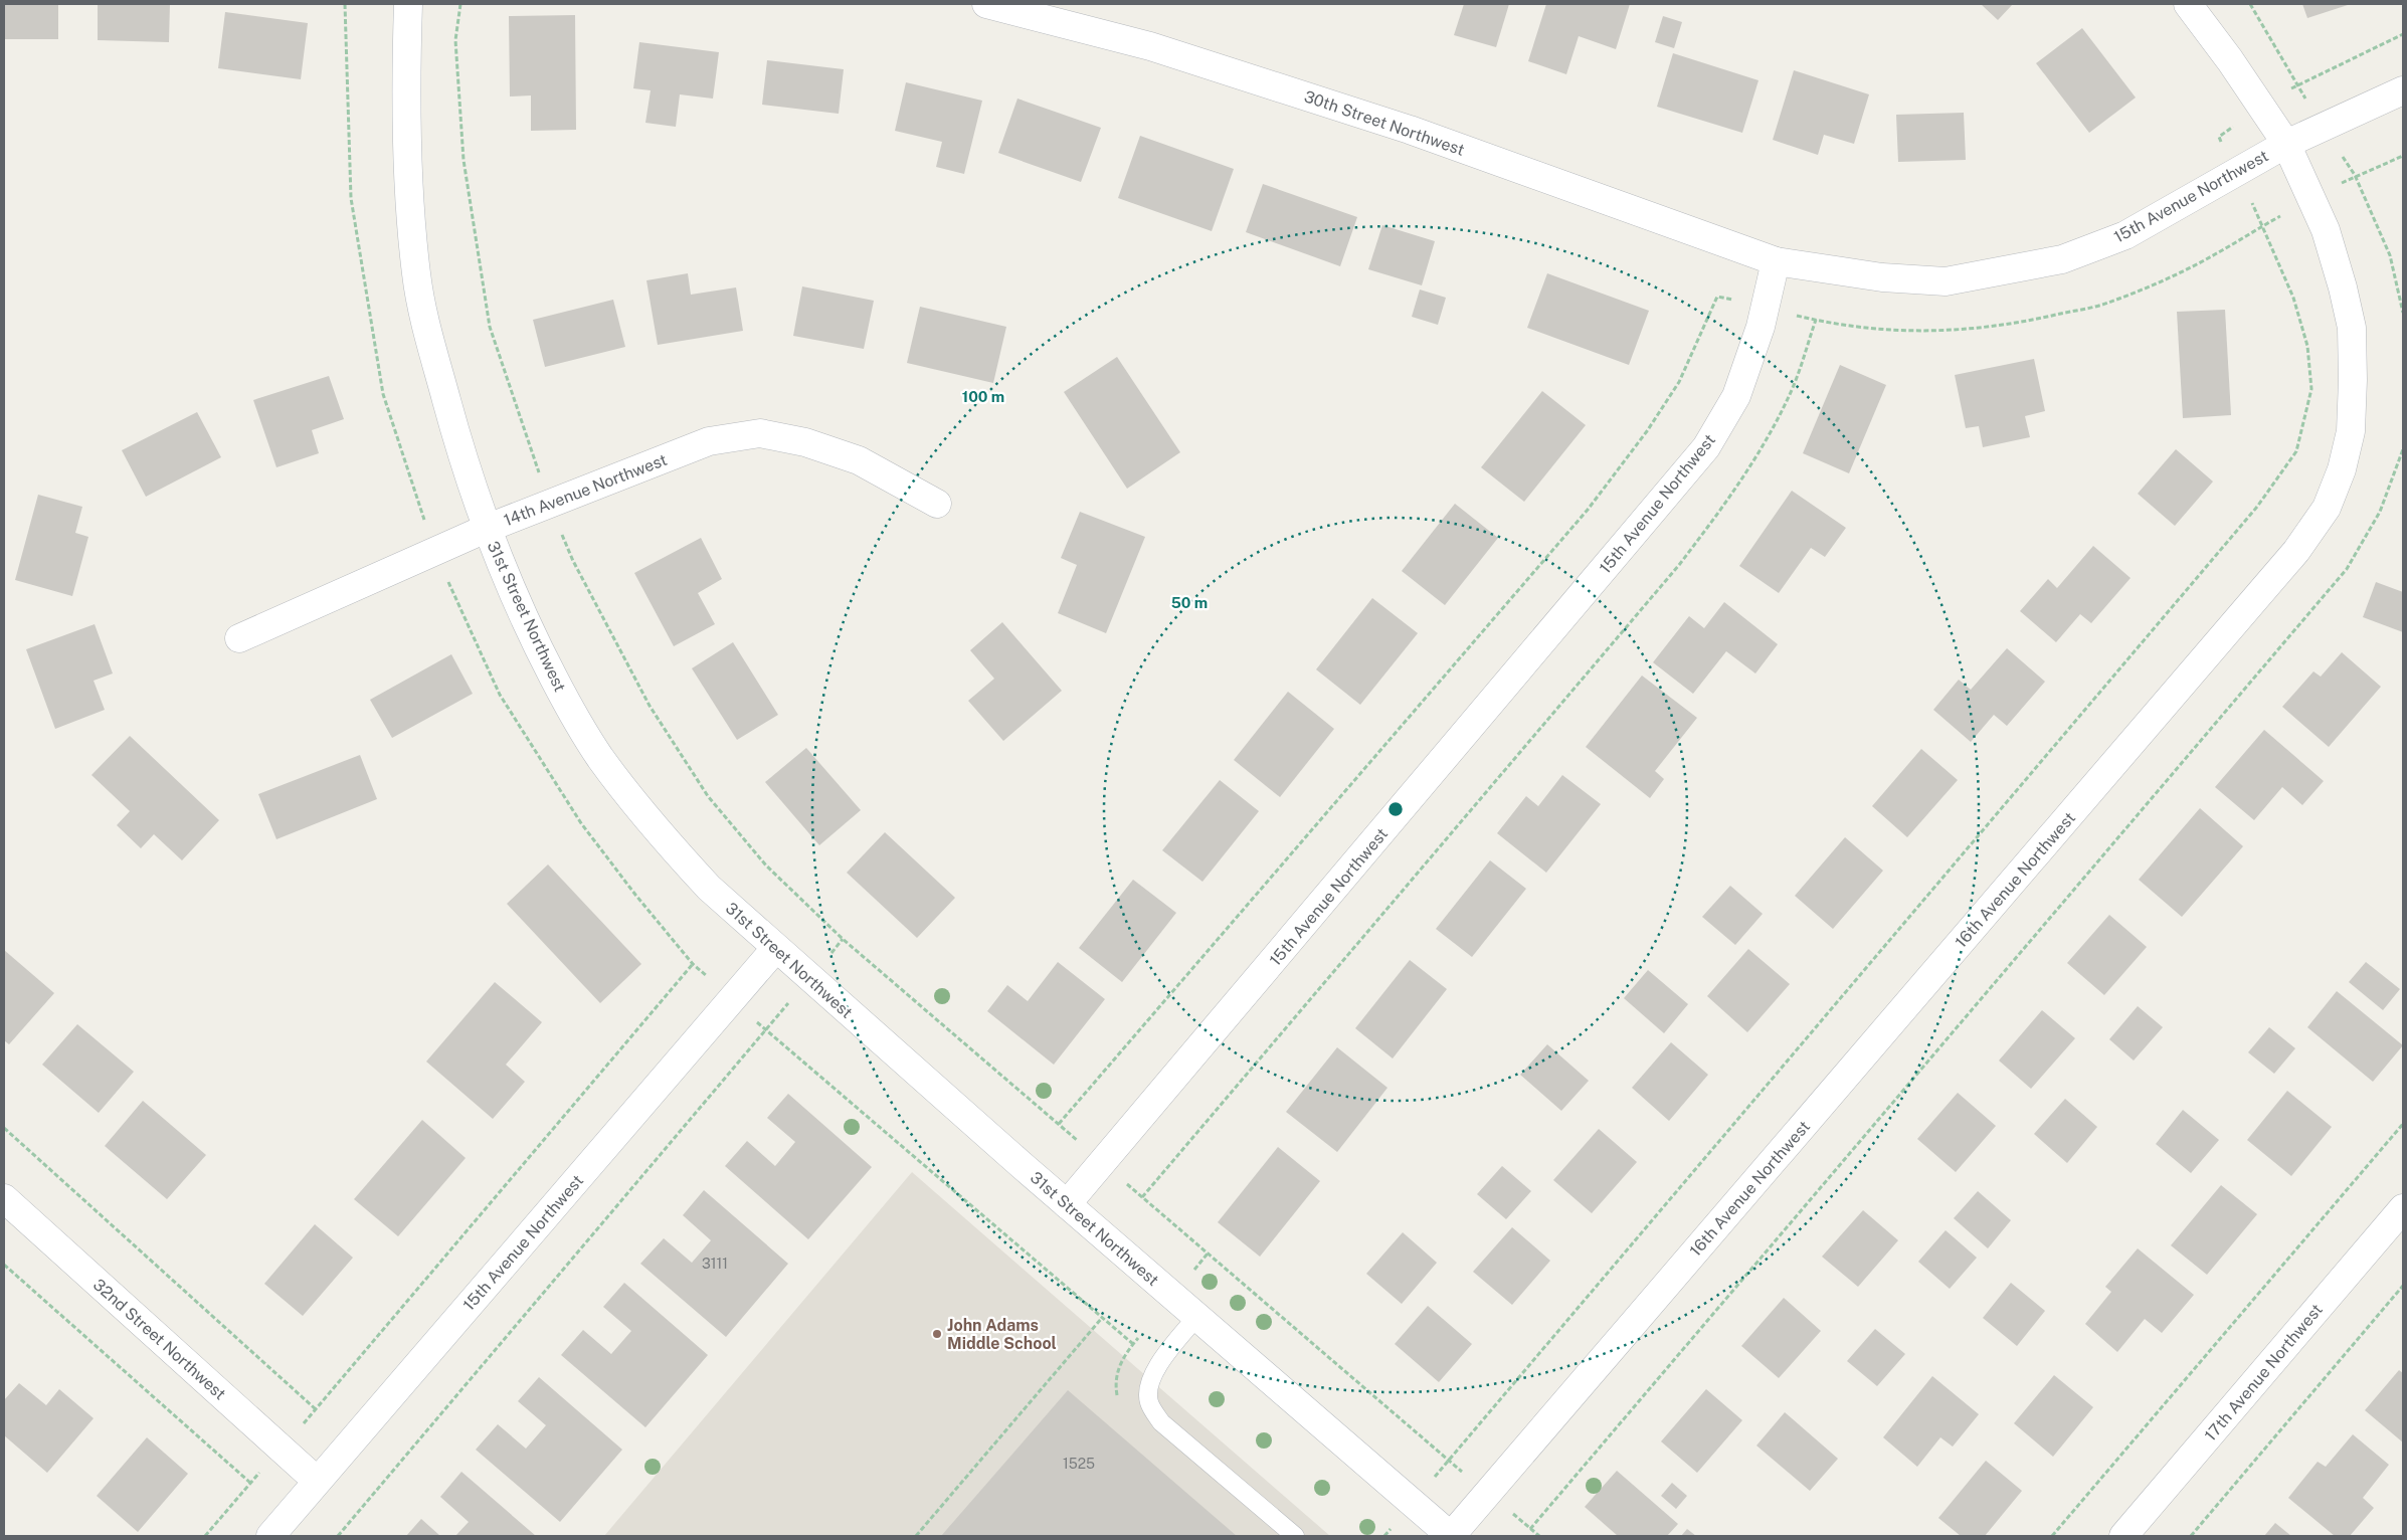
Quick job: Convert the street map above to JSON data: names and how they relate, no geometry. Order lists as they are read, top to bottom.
{
  "streets": {
    "street": [
      "30th Street Northwest",
      "15th Avenue Northwest",
      "14th Avenue Northwest",
      "31st Street Northwest",
      "16th Avenue Northwest",
      "32nd Street Northwest",
      "17th Avenue Northwest"
    ]
  },
  "crossings": [
    ["30th Street Northwest", "15th Avenue Northwest"],
    ["15th Avenue Northwest", "31st Street Northwest"],
    ["15th Avenue Northwest", "16th Avenue Northwest"],
    ["15th Avenue Northwest", "32nd Street Northwest"],
    ["14th Avenue Northwest", "31st Street Northwest"],
    ["31st Street Northwest", "16th Avenue Northwest"]
  ],
  "places": ["John Adams Middle School"],
  "house_numbers": ["3111", "1525"],
  "rings": ["100 m", "50 m"]
}
